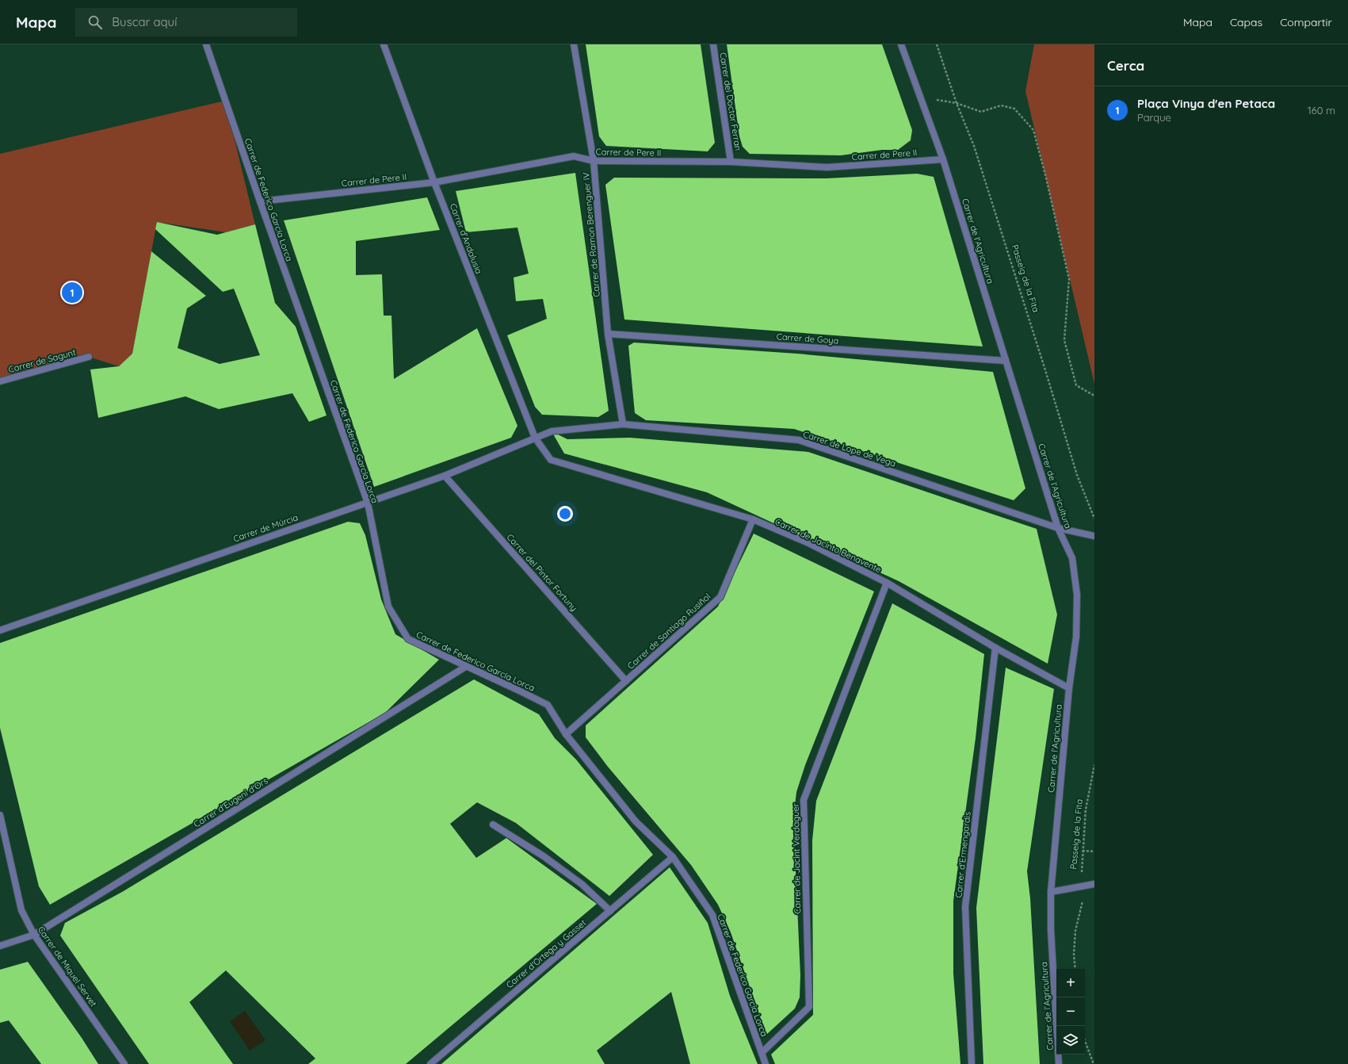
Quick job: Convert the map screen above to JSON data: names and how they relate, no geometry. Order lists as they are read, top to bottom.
{
  "streets": {
    "street": [
      "Carrer del Doctor Ferran",
      "Carrer de Pere II",
      "Carrer de Federico García Lorca",
      "Carrer de Ramon Berenguer IV",
      "Carrer d'Andalusia",
      "Carrer de l'Agricultura",
      "Carrer de Goya",
      "Carrer de Sagunt",
      "Carrer de Lope de Vega",
      "Carrer de Múrcia",
      "Carrer de Jacinto Benavente",
      "Carrer del Pintor Fortuny",
      "Carrer de Santiago Rusiñol",
      "Carrer d'Eugeni d'Ors",
      "Carrer d'Ermengardis",
      "Carrer de Jacint Verdaguer",
      "Carrer d'Ortega y Gasset",
      "Carrer de Miquel Servet"
    ],
    "path": ["Passeig de la Fita"]
  },
  "crossings": [
    ["Carrer del Doctor Ferran", "Carrer de Pere II"],
    ["Carrer de Pere II", "Carrer de Federico García Lorca"],
    ["Carrer de Pere II", "Carrer de Ramon Berenguer IV"],
    ["Carrer de Pere II", "Carrer d'Andalusia"],
    ["Carrer de Pere II", "Carrer de l'Agricultura"],
    ["Carrer de Federico García Lorca", "Carrer de Múrcia"],
    ["Carrer de Federico García Lorca", "Carrer de Santiago Rusiñol"],
    ["Carrer de Federico García Lorca", "Carrer d'Eugeni d'Ors"],
    ["Carrer de Federico García Lorca", "Carrer de Jacint Verdaguer"],
    ["Carrer de Federico García Lorca", "Carrer d'Ortega y Gasset"],
    ["Carrer de Ramon Berenguer IV", "Carrer de Goya"],
    ["Carrer de Ramon Berenguer IV", "Carrer de Lope de Vega"],
    ["Carrer d'Andalusia", "Carrer de Lope de Vega"],
    ["Carrer d'Andalusia", "Carrer de Múrcia"],
    ["Carrer d'Andalusia", "Carrer de Jacinto Benavente"],
    ["Carrer de l'Agricultura", "Carrer de Goya"],
    ["Carrer de l'Agricultura", "Carrer de Lope de Vega"],
    ["Carrer de l'Agricultura", "Carrer de Jacinto Benavente"],
    ["Carrer de Lope de Vega", "Carrer de Múrcia"],
    ["Carrer de Lope de Vega", "Carrer de Jacinto Benavente"],
    ["Carrer de Múrcia", "Carrer de Jacinto Benavente"],
    ["Carrer de Múrcia", "Carrer del Pintor Fortuny"],
    ["Carrer de Jacinto Benavente", "Carrer de Santiago Rusiñol"],
    ["Carrer de Jacinto Benavente", "Carrer d'Ermengardis"],
    ["Carrer de Jacinto Benavente", "Carrer de Jacint Verdaguer"],
    ["Carrer del Pintor Fortuny", "Carrer de Santiago Rusiñol"],
    ["Carrer d'Eugeni d'Ors", "Carrer de Miquel Servet"]
  ],
  "page": {
    "header": "Mapa",
    "search": "Buscar aquí",
    "nav": ["Mapa", "Capas", "Compartir"],
    "heading": "Cerca",
    "list": [
      {
        "mark": "1",
        "name": "Plaça Vinya d'en Petaca",
        "note": "Parque",
        "value": "160 m"
      }
    ],
    "pins": "1",
    "map_buttons": ["+", "−"]
  }
}
